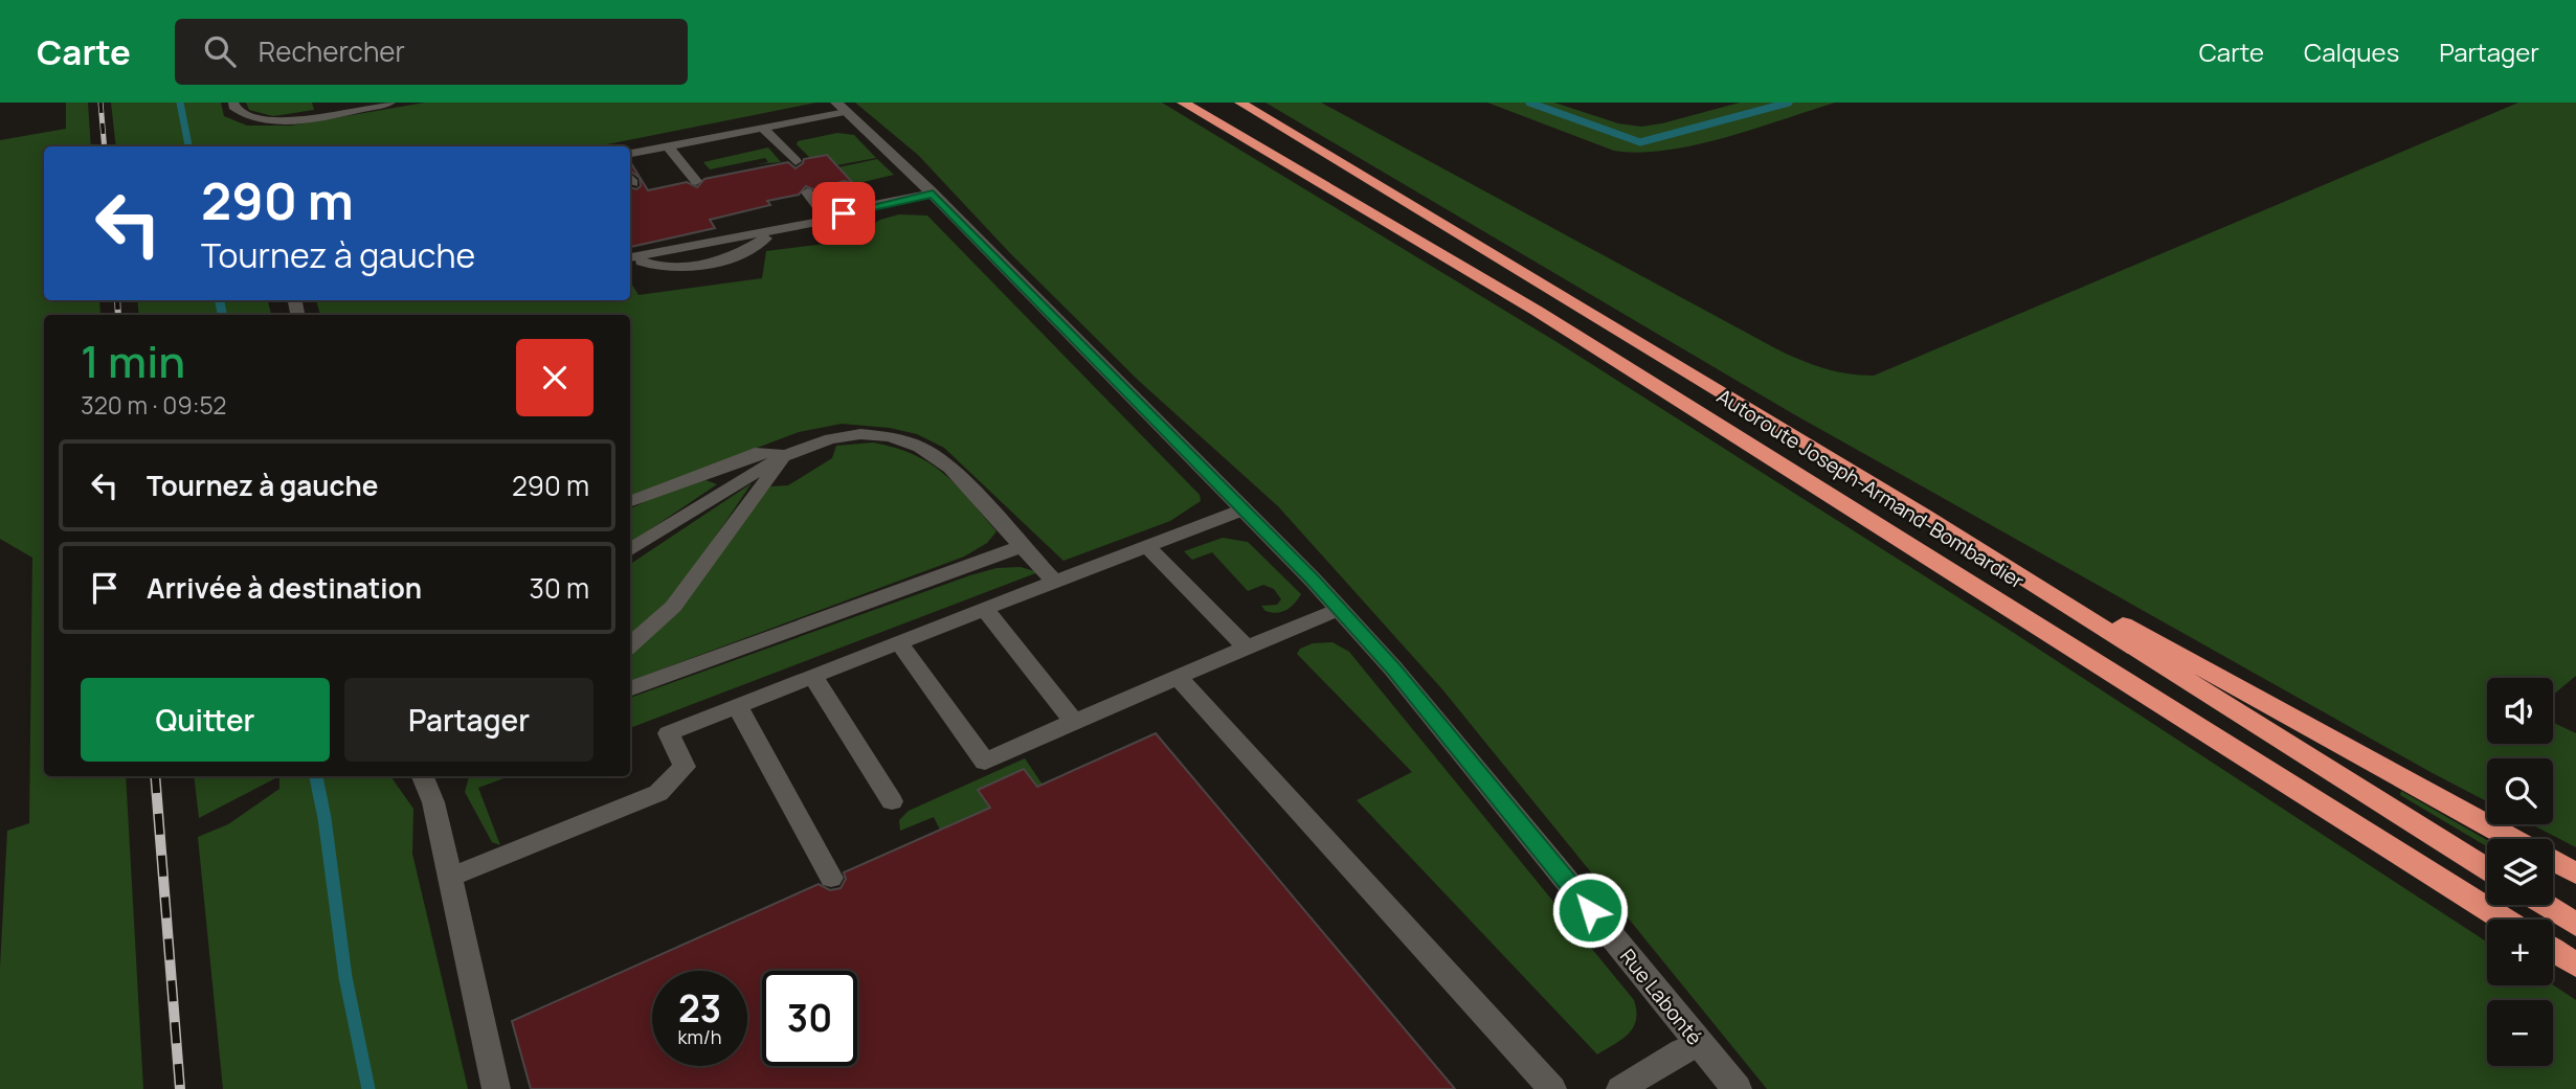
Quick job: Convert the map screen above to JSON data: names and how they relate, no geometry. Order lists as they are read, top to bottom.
{
  "streets": {
    "highway": ["Autoroute Joseph-Armand-Bombardier"],
    "street": ["Rue Labonté"]
  },
  "page": {
    "header": "Carte",
    "search": "Rechercher",
    "nav": ["Carte", "Calques", "Partager"],
    "turn": ["290 m", "Tournez à gauche"],
    "heading": ["1 min", "320 m · 09:52"],
    "list": [
      {
        "name": "Tournez à gauche",
        "value": "290 m"
      },
      {
        "name": "Arrivée à destination",
        "value": "30 m"
      }
    ],
    "buttons": ["Quitter", "Partager"],
    "map_buttons": ["+", "−"],
    "speed": "23 km/h",
    "limit": "30"
  }
}
